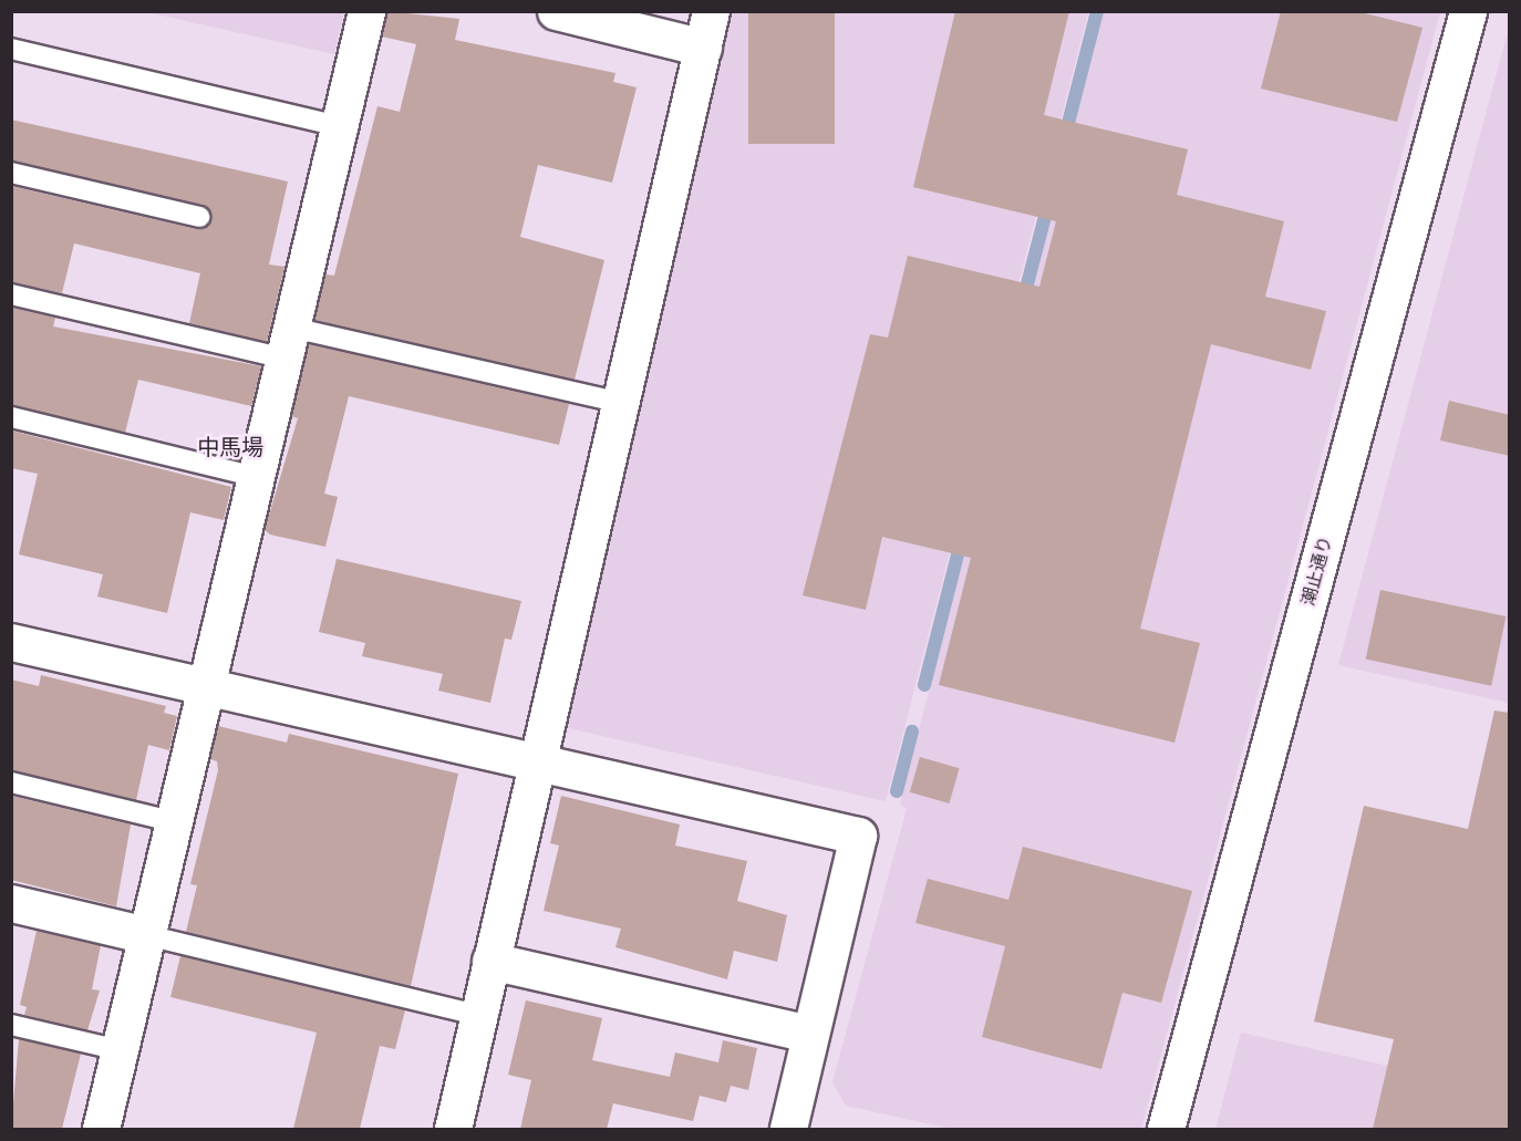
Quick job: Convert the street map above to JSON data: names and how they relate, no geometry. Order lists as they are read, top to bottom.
{
  "streets": {
    "street": ["潮止通り"]
  },
  "districts": ["中馬場"]
}
